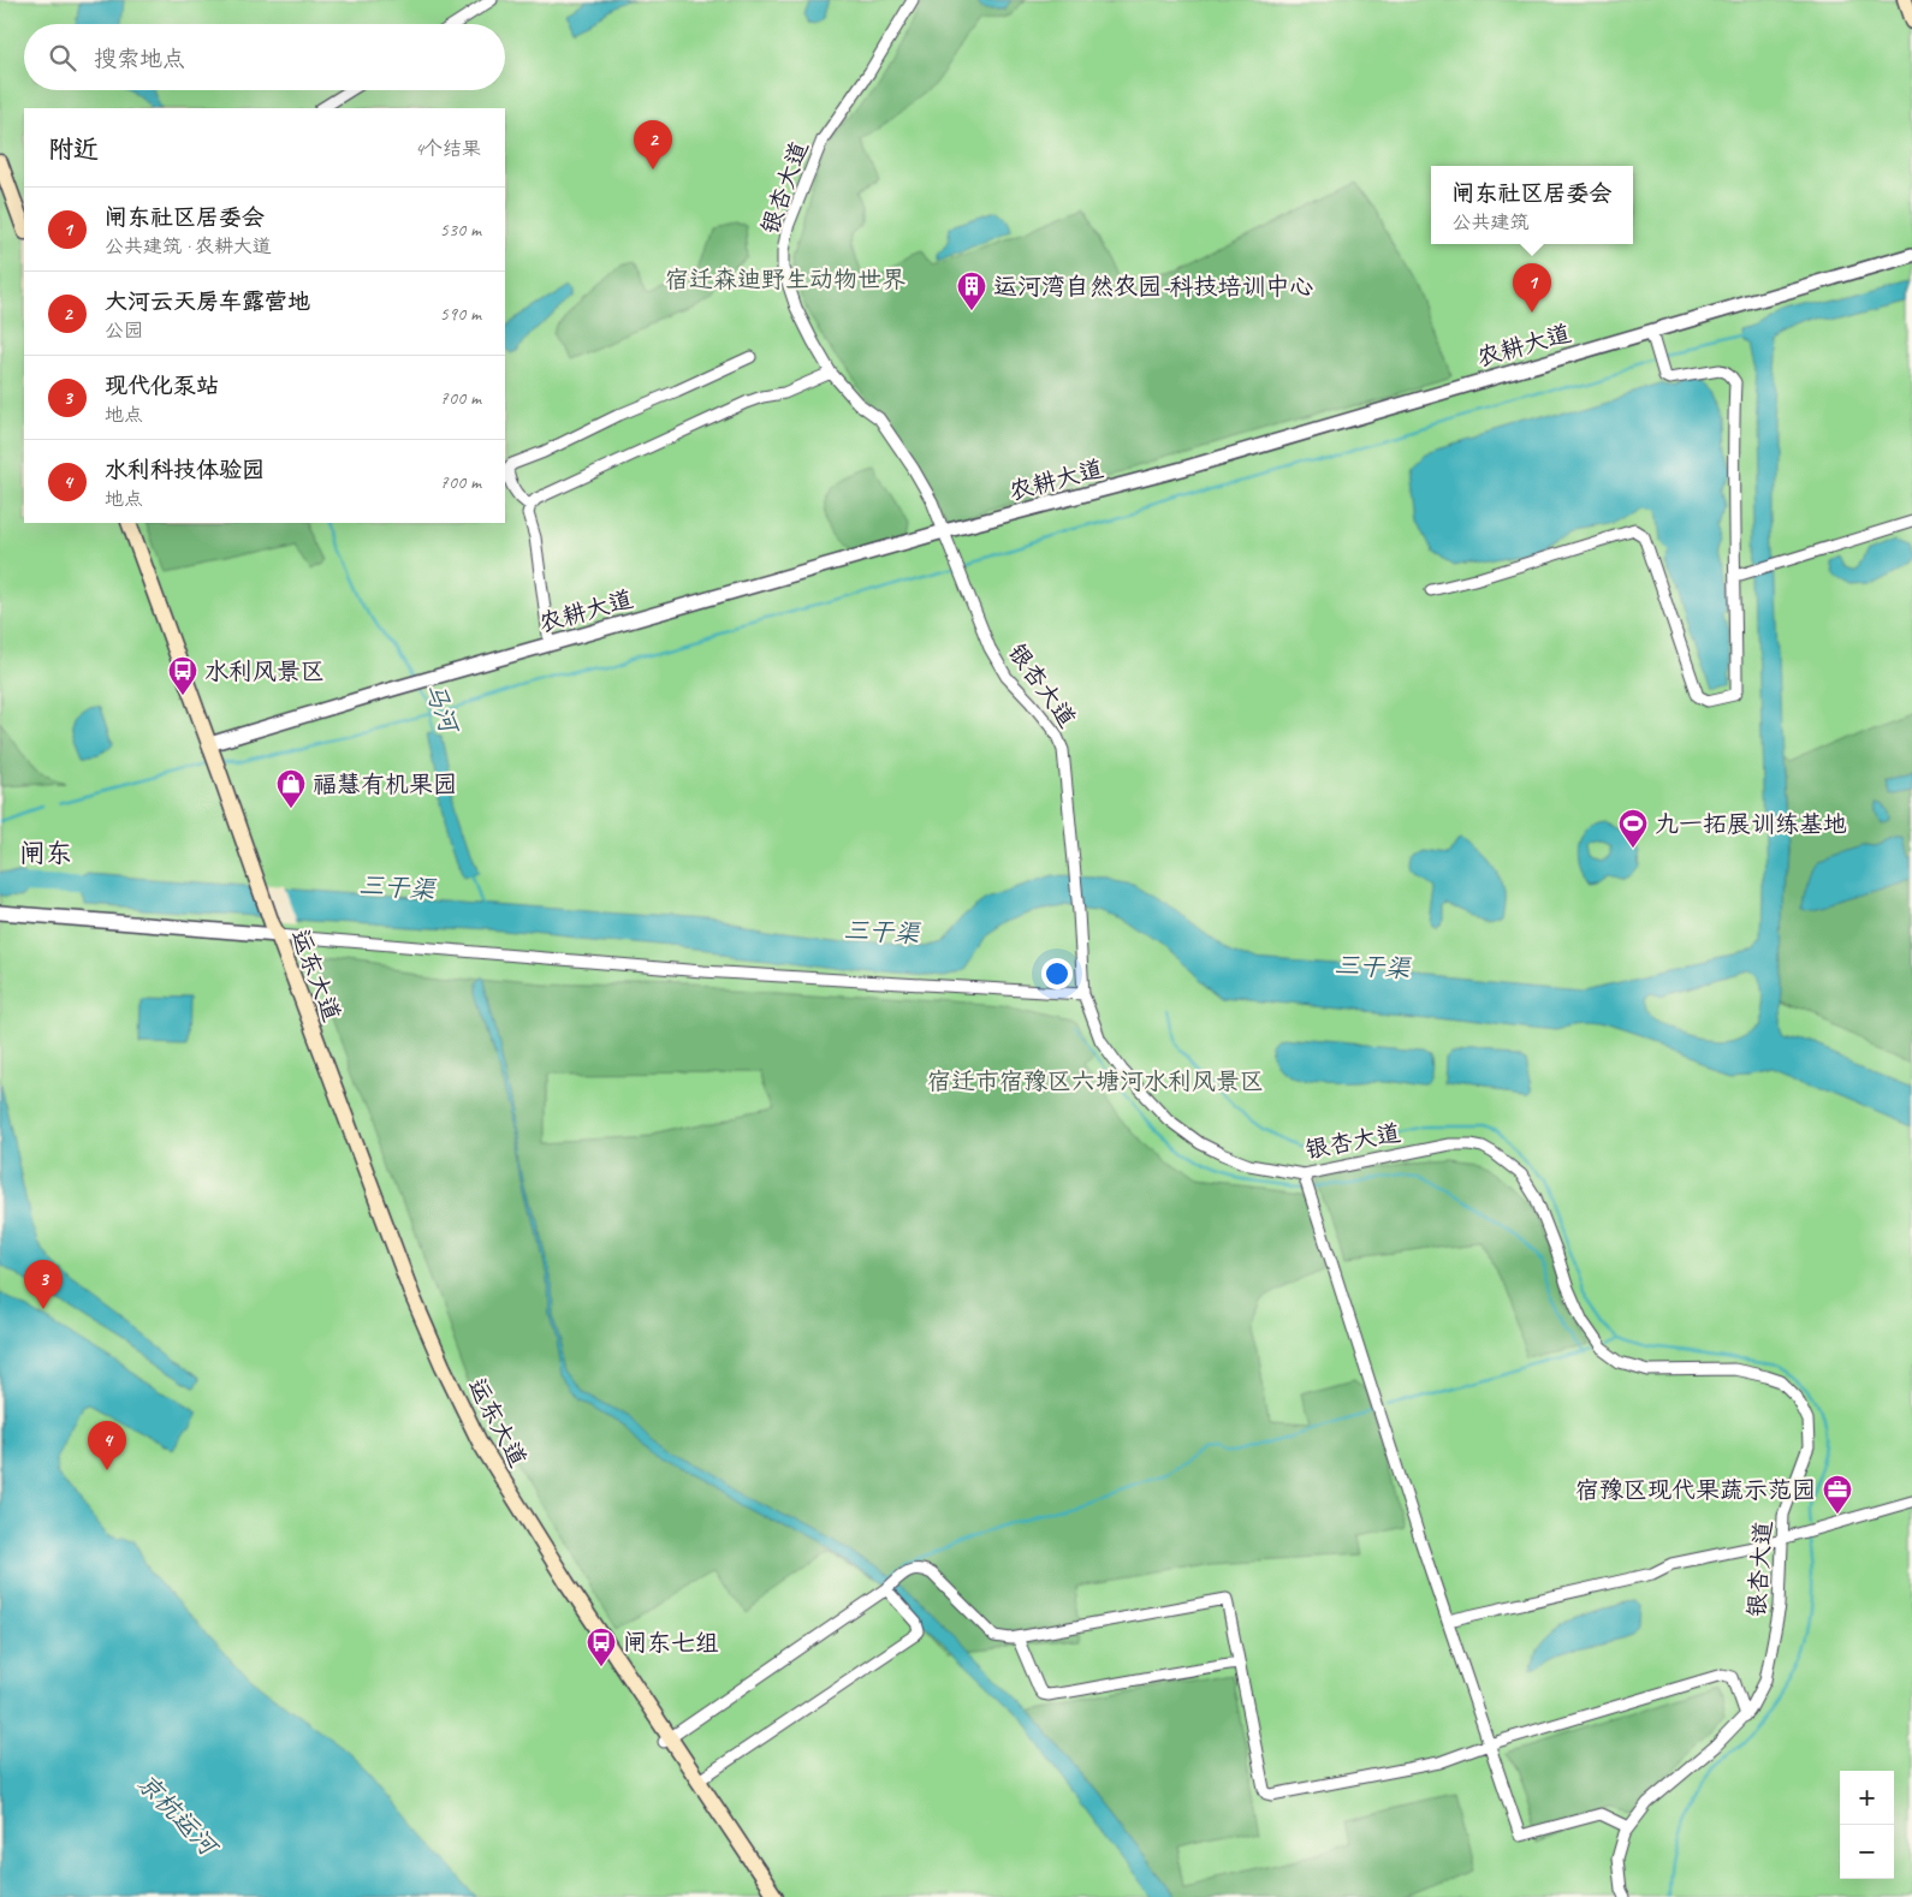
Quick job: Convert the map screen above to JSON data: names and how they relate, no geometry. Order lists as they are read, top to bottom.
{
  "streets": {
    "main road": ["运东大道"],
    "street": ["银杏大道", "农耕大道"]
  },
  "crossings": [
    ["银杏大道", "农耕大道"],
    ["农耕大道", "运东大道"]
  ],
  "districts": ["闸东"],
  "water": ["马河", "三干渠", "京杭运河"],
  "parks": ["宿迁森迪野生动物世界", "宿迁市宿豫区六塘河水利风景区"],
  "places": {
    "building": ["运河湾自然农园-科技培训中心"],
    "bus stop": ["水利风景区", "闸东七组"],
    "shop": ["福慧有机果园"],
    "sports": ["九一拓展训练基地"],
    "office": ["宿豫区现代果蔬示范园"]
  },
  "page": {
    "search": "搜索地点",
    "heading": ["附近", "4个结果"],
    "pins": [
      "2",
      "1",
      "3",
      "4"
    ],
    "popup": ["闸东社区居委会", "公共建筑"],
    "list": [
      {
        "mark": "1",
        "name": "闸东社区居委会",
        "note": "公共建筑 · 农耕大道",
        "value": "530 m"
      },
      {
        "mark": "2",
        "name": "大河云天房车露营地",
        "note": "公园",
        "value": "590 m"
      },
      {
        "mark": "3",
        "name": "现代化泵站",
        "note": "地点",
        "value": "700 m"
      },
      {
        "mark": "4",
        "name": "水利科技体验园",
        "note": "地点",
        "value": "700 m"
      }
    ],
    "map_buttons": ["+", "−"]
  }
}
